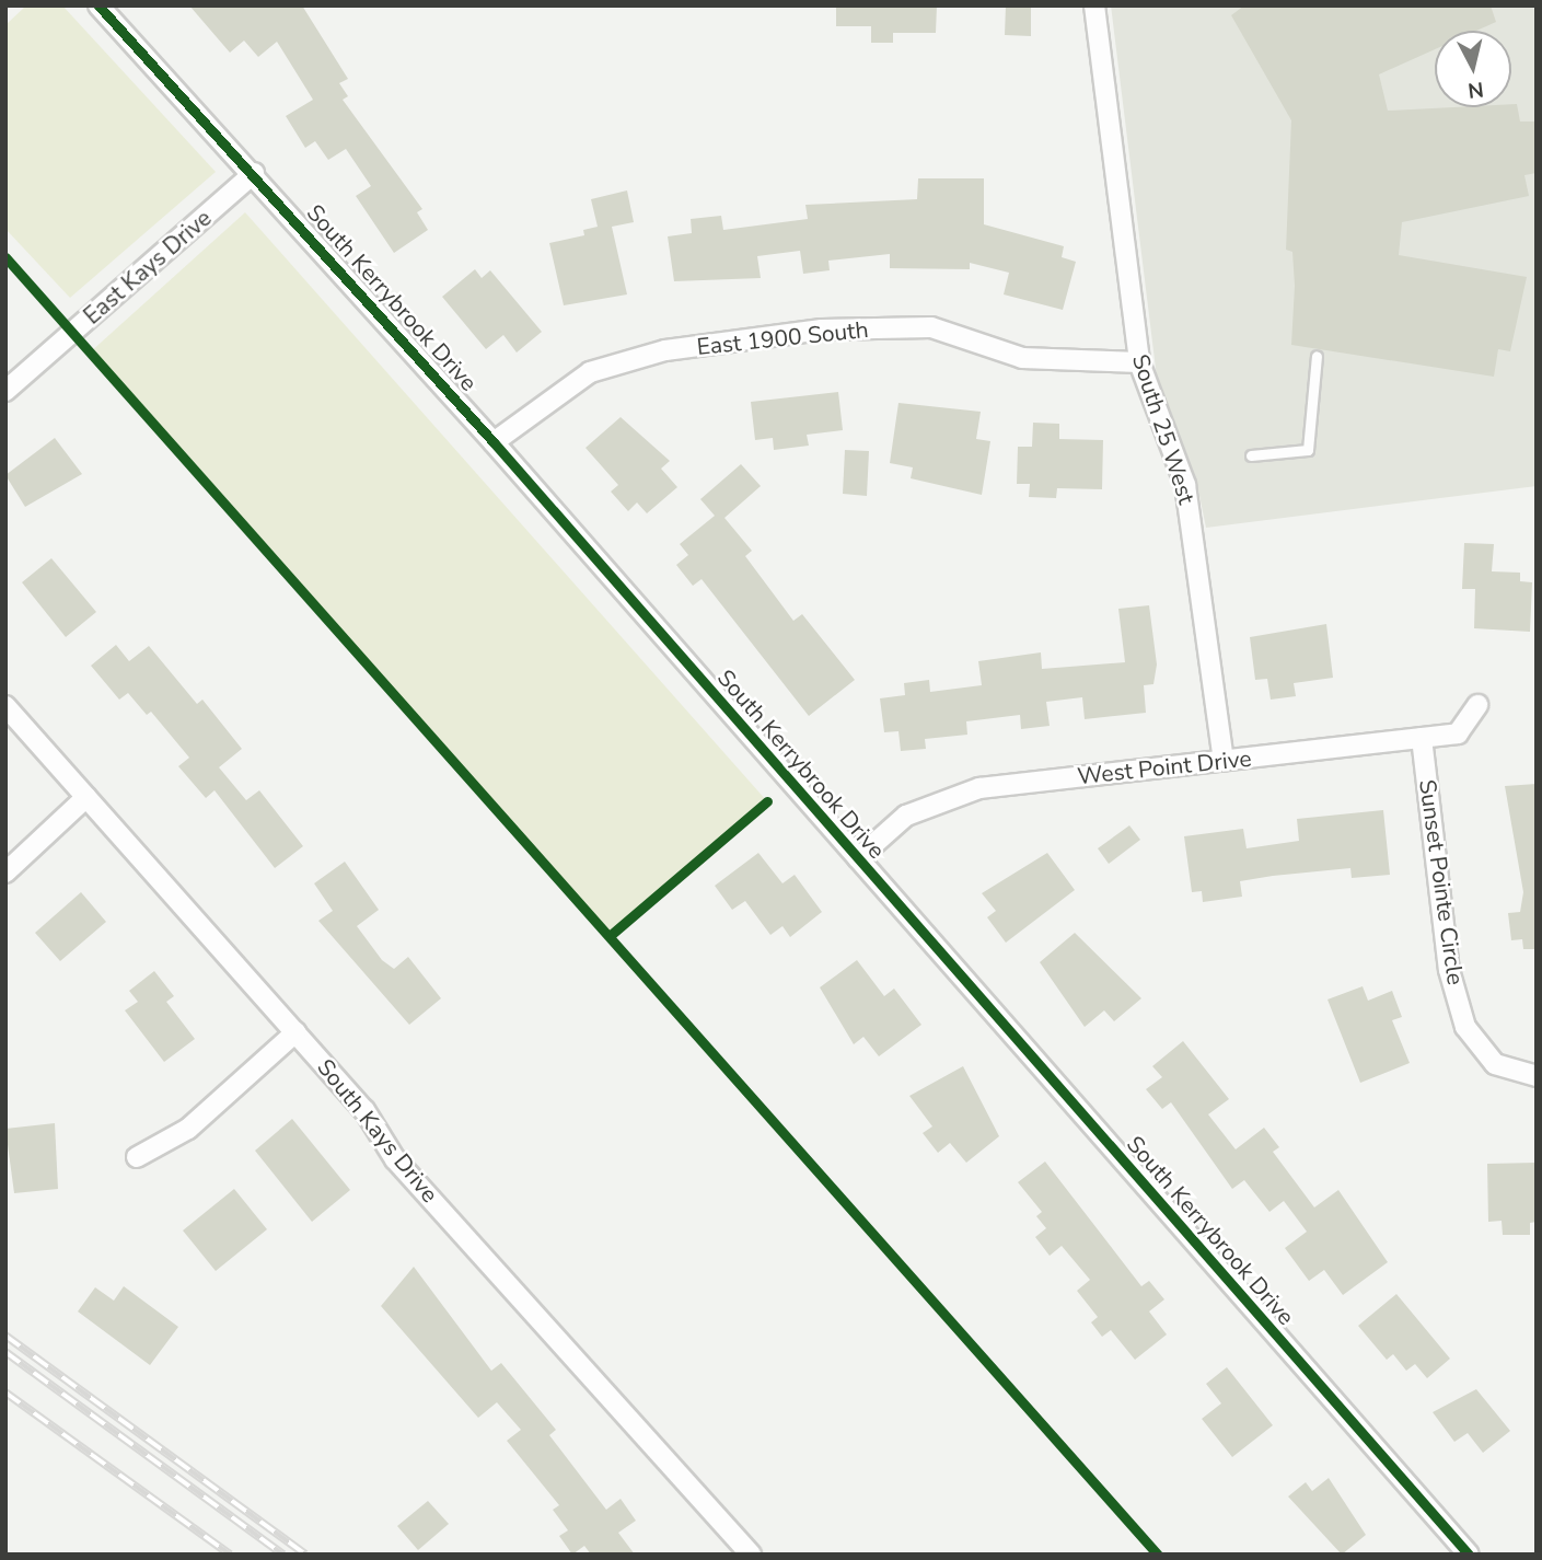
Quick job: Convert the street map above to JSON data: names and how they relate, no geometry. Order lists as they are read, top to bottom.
{
  "streets": {
    "street": [
      "East Kays Drive",
      "South Kerrybrook Drive",
      "East 1900 South",
      "South 25 West",
      "West Point Drive",
      "Sunset Pointe Circle",
      "South Kays Drive"
    ]
  },
  "crossings": [
    ["East Kays Drive", "South Kerrybrook Drive"],
    ["South Kerrybrook Drive", "East 1900 South"],
    ["South Kerrybrook Drive", "West Point Drive"],
    ["East 1900 South", "South 25 West"],
    ["South 25 West", "West Point Drive"],
    ["West Point Drive", "Sunset Pointe Circle"]
  ],
  "north": "bottom"
}
